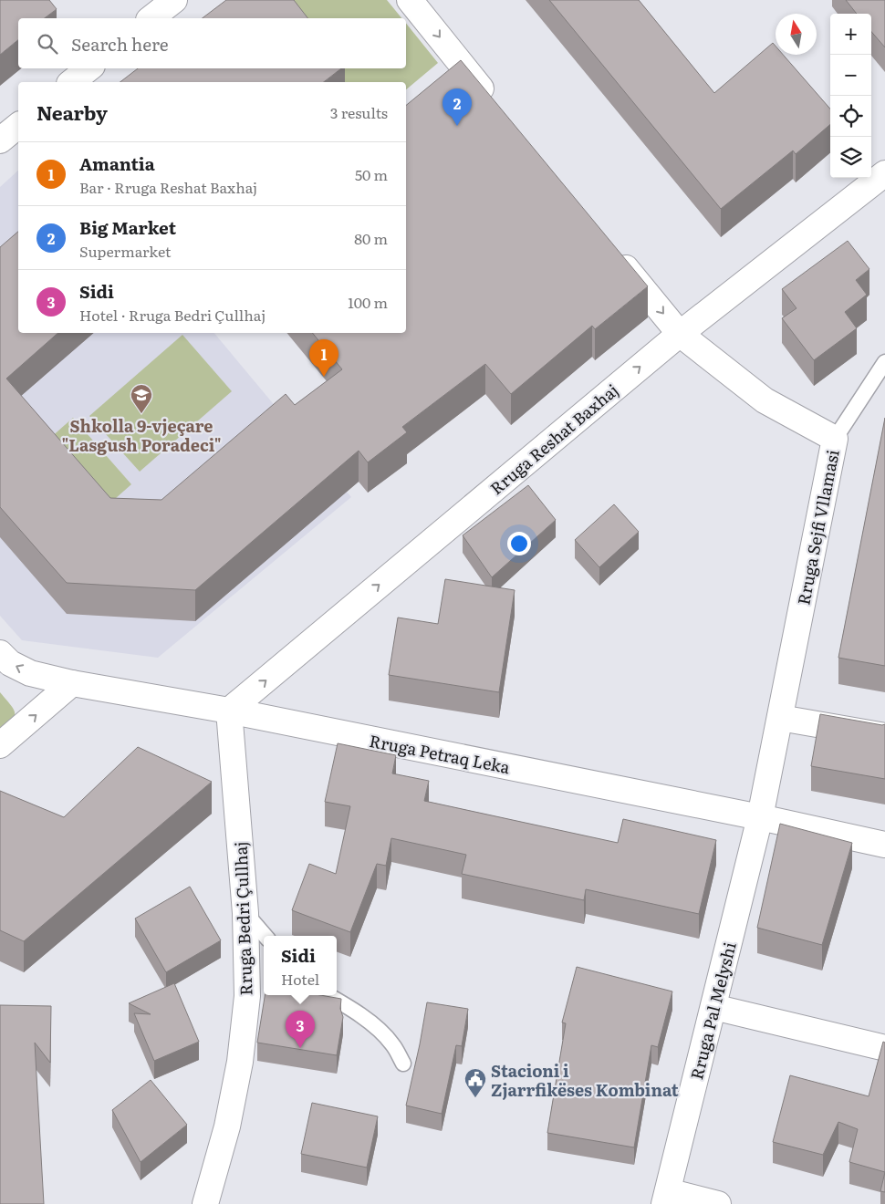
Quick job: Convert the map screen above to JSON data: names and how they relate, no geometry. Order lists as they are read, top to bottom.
{
  "streets": {
    "street": [
      "Rruga Reshat Baxhaj",
      "Rruga Sejfi Vllamasi",
      "Rruga Petraq Leka",
      "Rruga Bedri Çullhaj",
      "Rruga Pal Melyshi"
    ]
  },
  "crossings": [
    ["Rruga Reshat Baxhaj", "Rruga Sejfi Vllamasi"],
    ["Rruga Reshat Baxhaj", "Rruga Petraq Leka"],
    ["Rruga Reshat Baxhaj", "Rruga Bedri Çullhaj"],
    ["Rruga Sejfi Vllamasi", "Rruga Petraq Leka"],
    ["Rruga Sejfi Vllamasi", "Rruga Pal Melyshi"],
    ["Rruga Petraq Leka", "Rruga Bedri Çullhaj"],
    ["Rruga Petraq Leka", "Rruga Pal Melyshi"]
  ],
  "one_way": ["Rruga Reshat Baxhaj"],
  "places": {
    "school or university": ["Shkolla 9-vjeçare \"Lasgush Poradeci\""],
    "public building": ["Stacioni i Zjarrfikëses Kombinat"]
  },
  "north": "top",
  "page": {
    "map_buttons": ["+", "−"],
    "search": "Search here",
    "heading": ["Nearby", "3 results"],
    "pins": ["2", "1", "3"],
    "list": [
      {
        "mark": "1",
        "name": "Amantia",
        "note": "Bar · Rruga Reshat Baxhaj",
        "value": "50 m"
      },
      {
        "mark": "2",
        "name": "Big Market",
        "note": "Supermarket",
        "value": "80 m"
      },
      {
        "mark": "3",
        "name": "Sidi",
        "note": "Hotel · Rruga Bedri Çullhaj",
        "value": "100 m"
      }
    ],
    "popup": ["Sidi", "Hotel"]
  }
}
